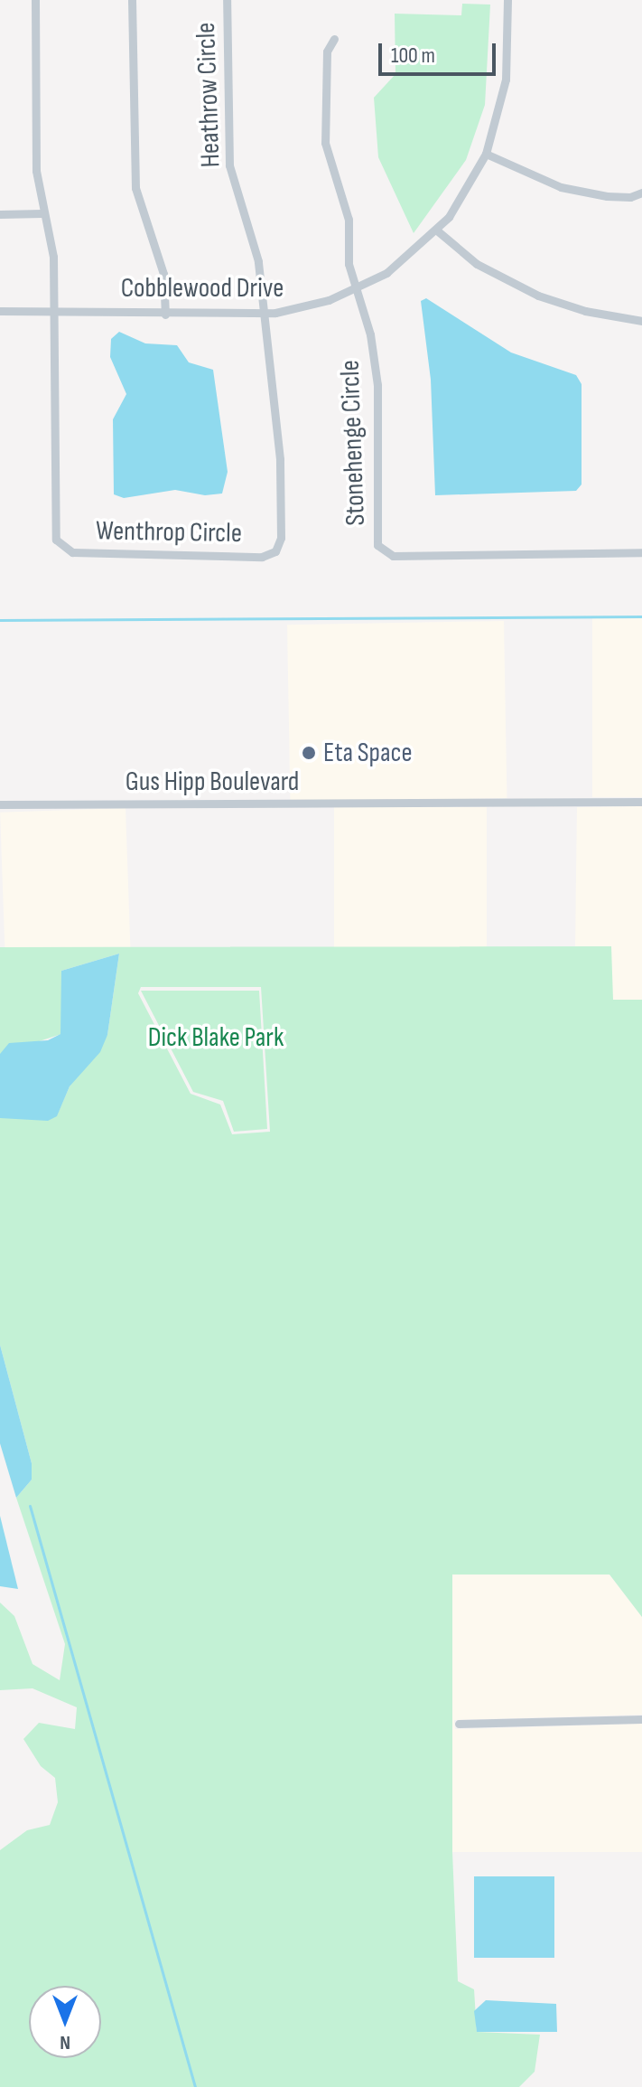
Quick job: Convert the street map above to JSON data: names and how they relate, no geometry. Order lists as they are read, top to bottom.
{
  "streets": {
    "street": [
      "Heathrow Circle",
      "Cobblewood Drive",
      "Stonehenge Circle",
      "Wenthrop Circle",
      "Gus Hipp Boulevard"
    ]
  },
  "crossings": [
    ["Heathrow Circle", "Cobblewood Drive"],
    ["Heathrow Circle", "Wenthrop Circle"],
    ["Cobblewood Drive", "Stonehenge Circle"],
    ["Cobblewood Drive", "Wenthrop Circle"]
  ],
  "parks": ["Dick Blake Park"],
  "places": ["Eta Space"],
  "scale_bar": "100 m",
  "north": "bottom"
}
